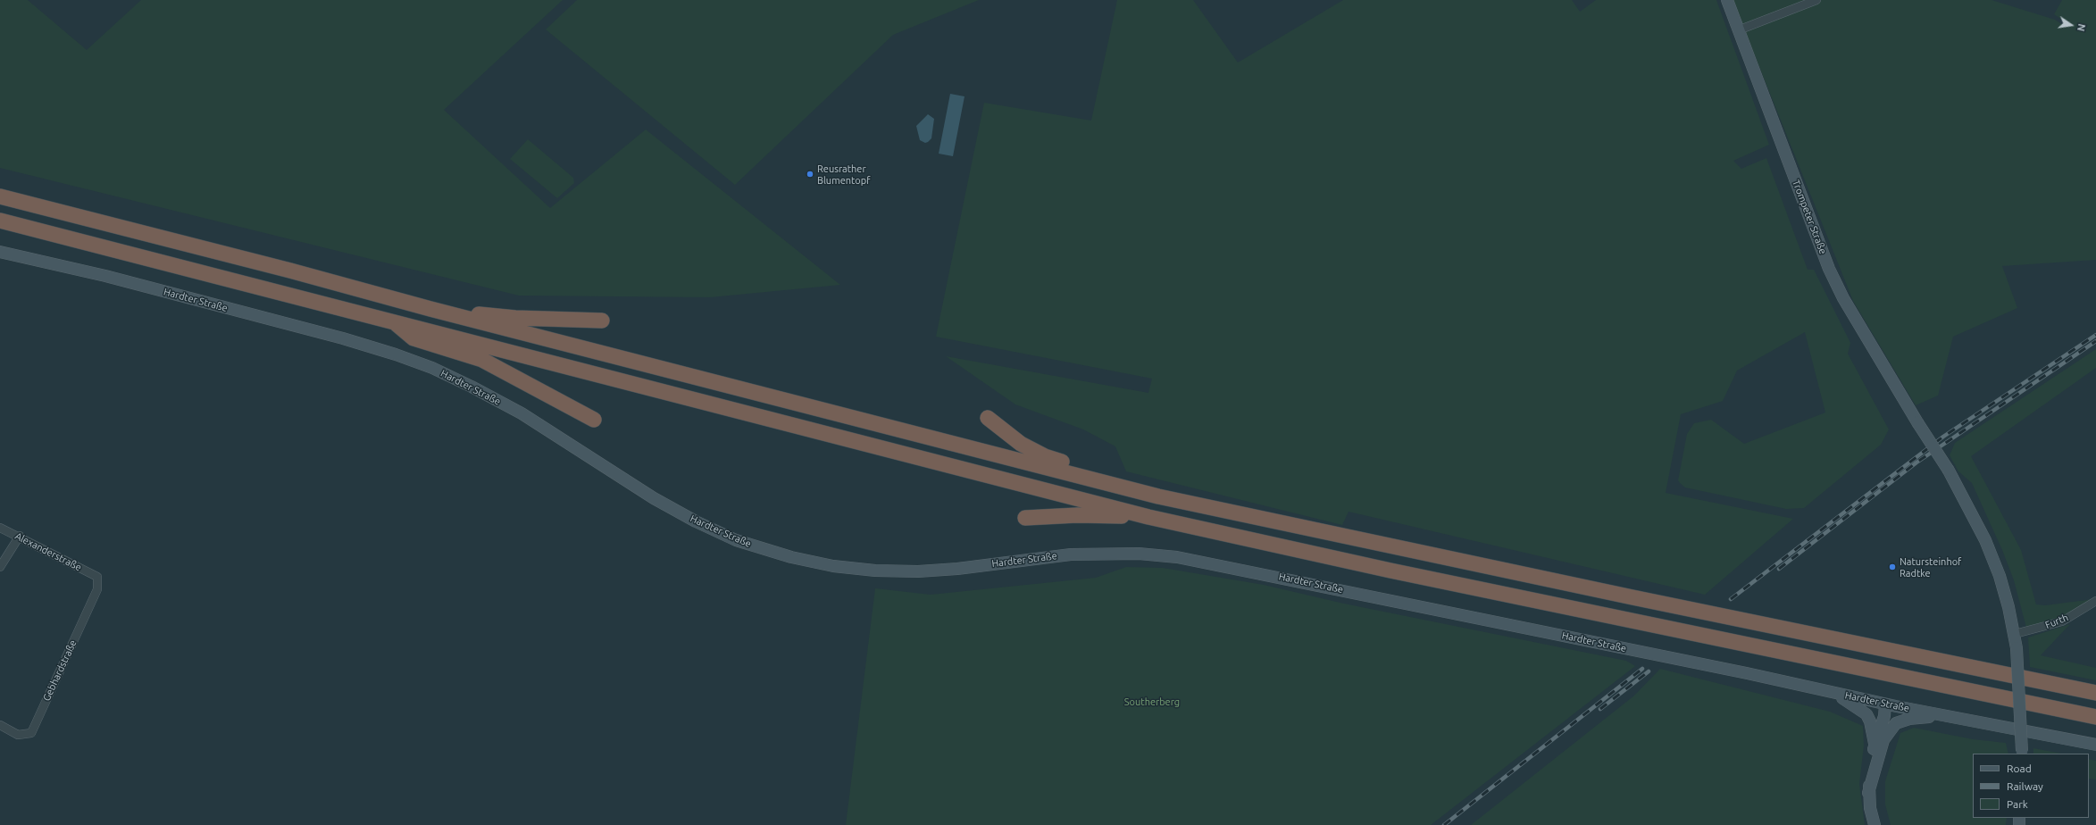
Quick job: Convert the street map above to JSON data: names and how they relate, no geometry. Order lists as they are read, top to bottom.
{
  "streets": {
    "main road": ["Trompeter Straße", "Hardter Straße"],
    "street": ["Alexanderstraße", "Furth", "Gebhardstraße"]
  },
  "crossings": [
    ["Trompeter Straße", "Furth"],
    ["Alexanderstraße", "Gebhardstraße"]
  ],
  "parks": ["Southerberg"],
  "places": ["Reusrather Blumentopf", "Natursteinhof Radtke"],
  "legend": ["Road", "Railway", "Park"],
  "north": "right"
}
